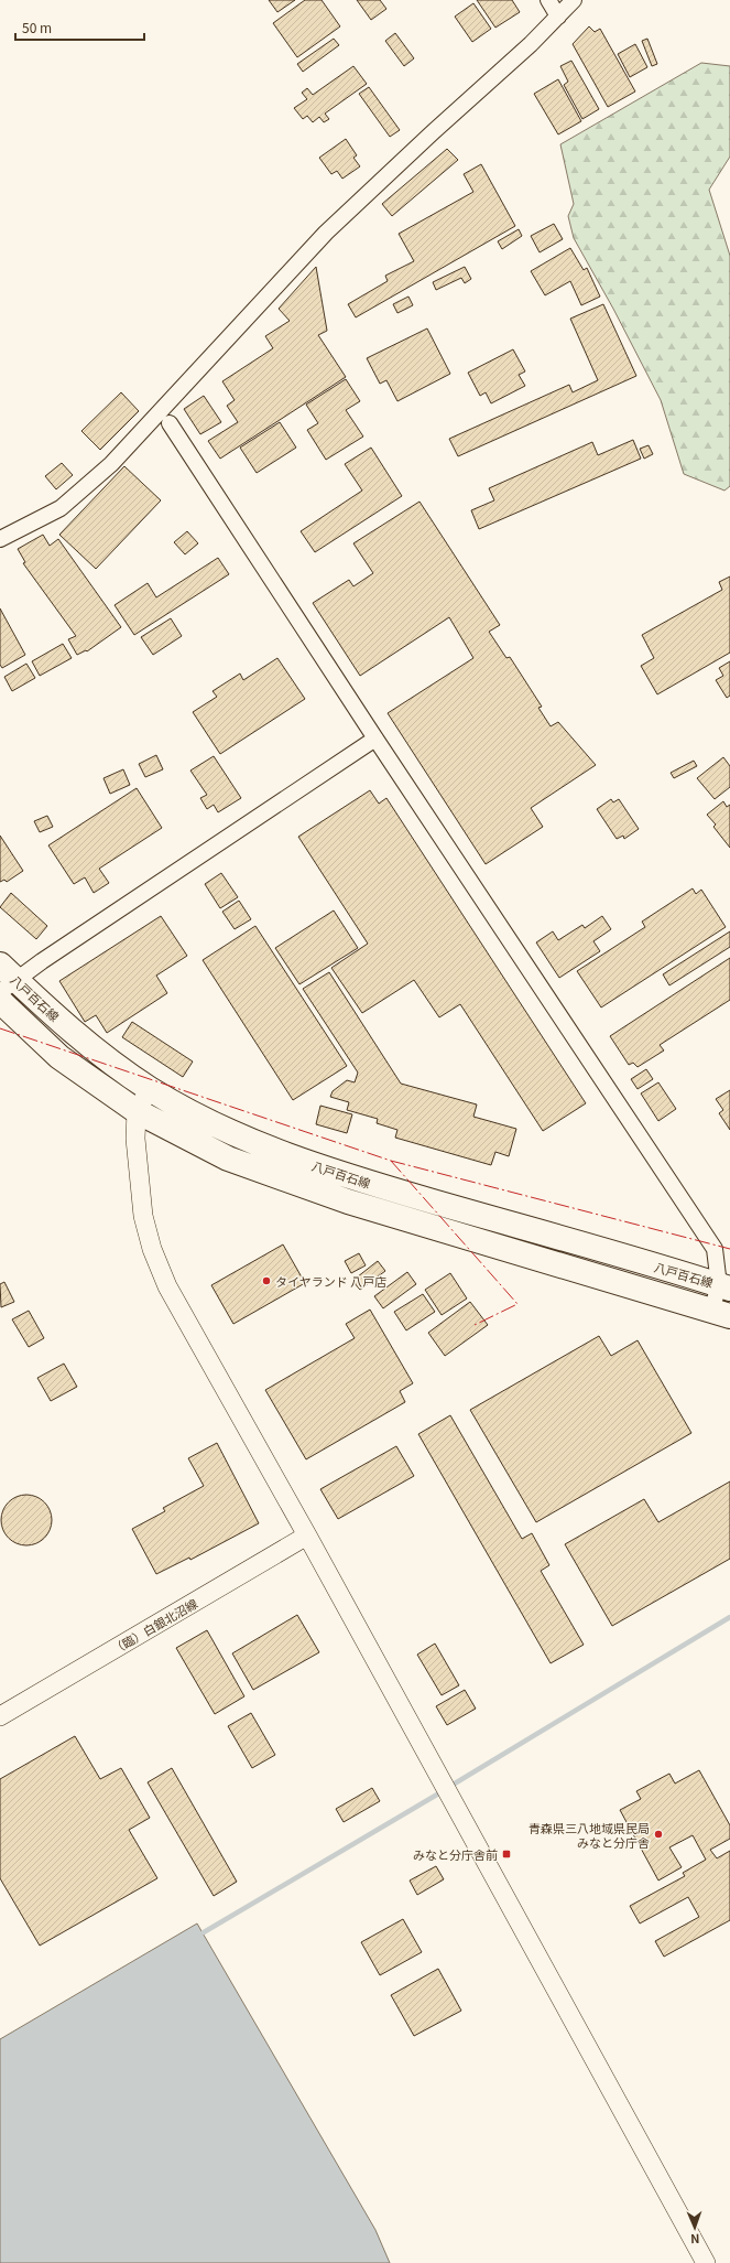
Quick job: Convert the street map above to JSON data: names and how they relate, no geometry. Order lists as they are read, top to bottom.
{
  "streets": {
    "main road": ["八戸百石線"],
    "street": ["（臨）白銀北沼線"]
  },
  "places": {
    "other": ["タイヤランド 八戸店", "青森県三八地域県民局 みなと分庁舎"],
    "transit": ["みなと分庁舎前"]
  },
  "scale_bar": "50 m",
  "north": "bottom"
}
